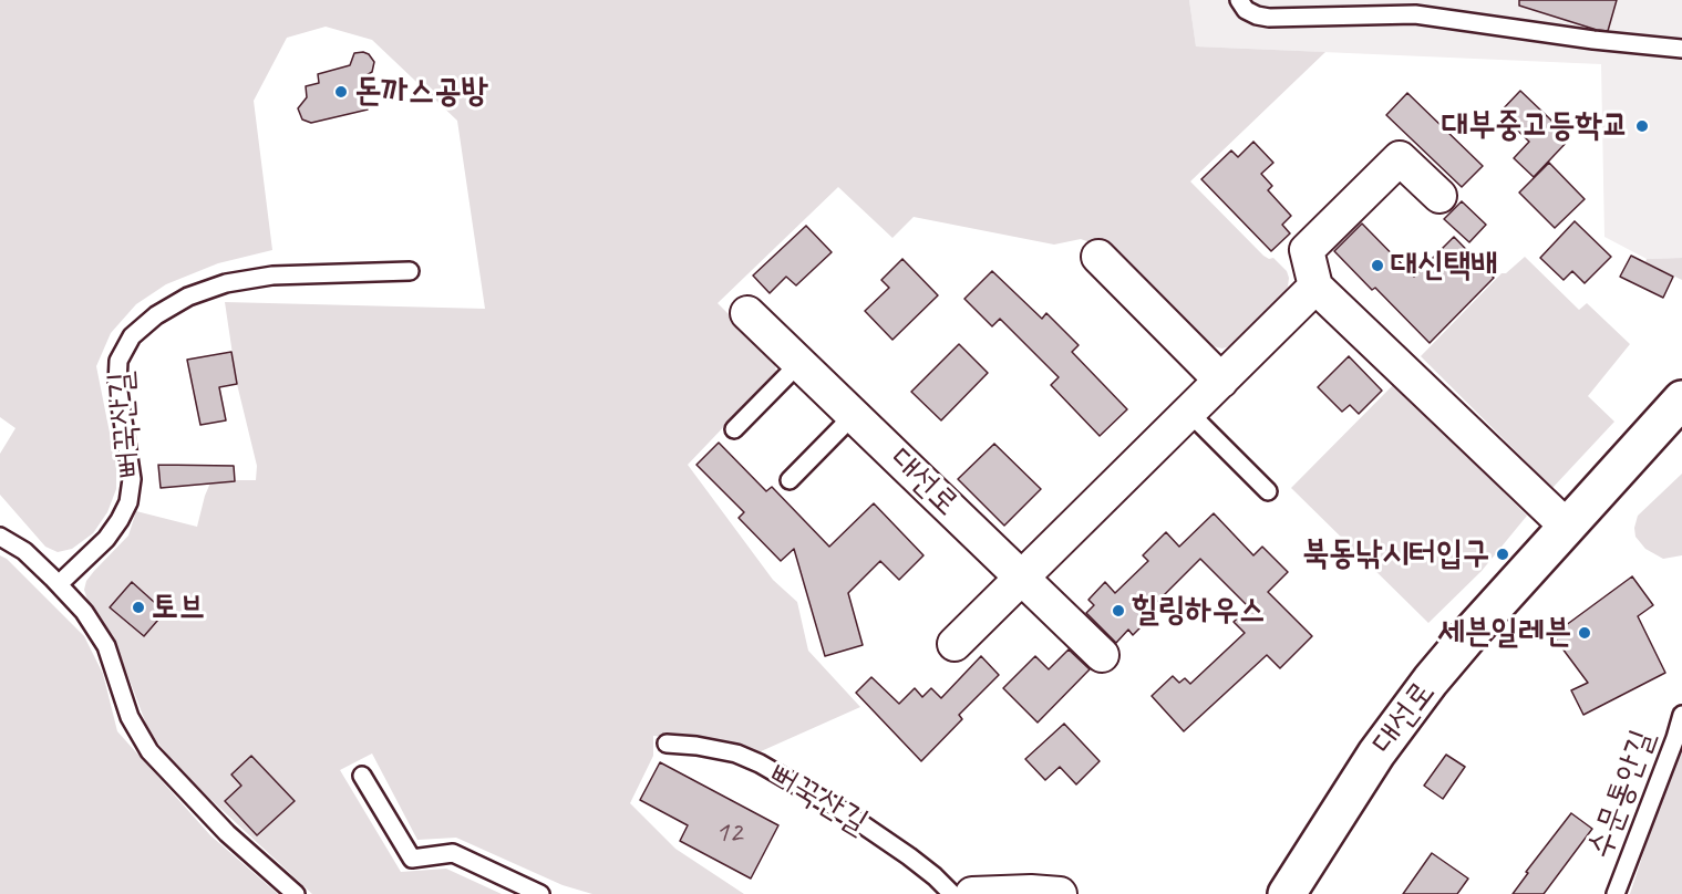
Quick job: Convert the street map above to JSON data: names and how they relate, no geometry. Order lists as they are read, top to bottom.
{
  "streets": {
    "street": ["대선로"],
    "lane": ["뻐꾹산길", "수문통안길"]
  },
  "places": [
    "돈까스공방",
    "대부중고등학교",
    "대신택배",
    "북동낚시터입구",
    "토브",
    "힐링하우스",
    "세븐일레븐"
  ],
  "house_numbers": ["12"]
}
